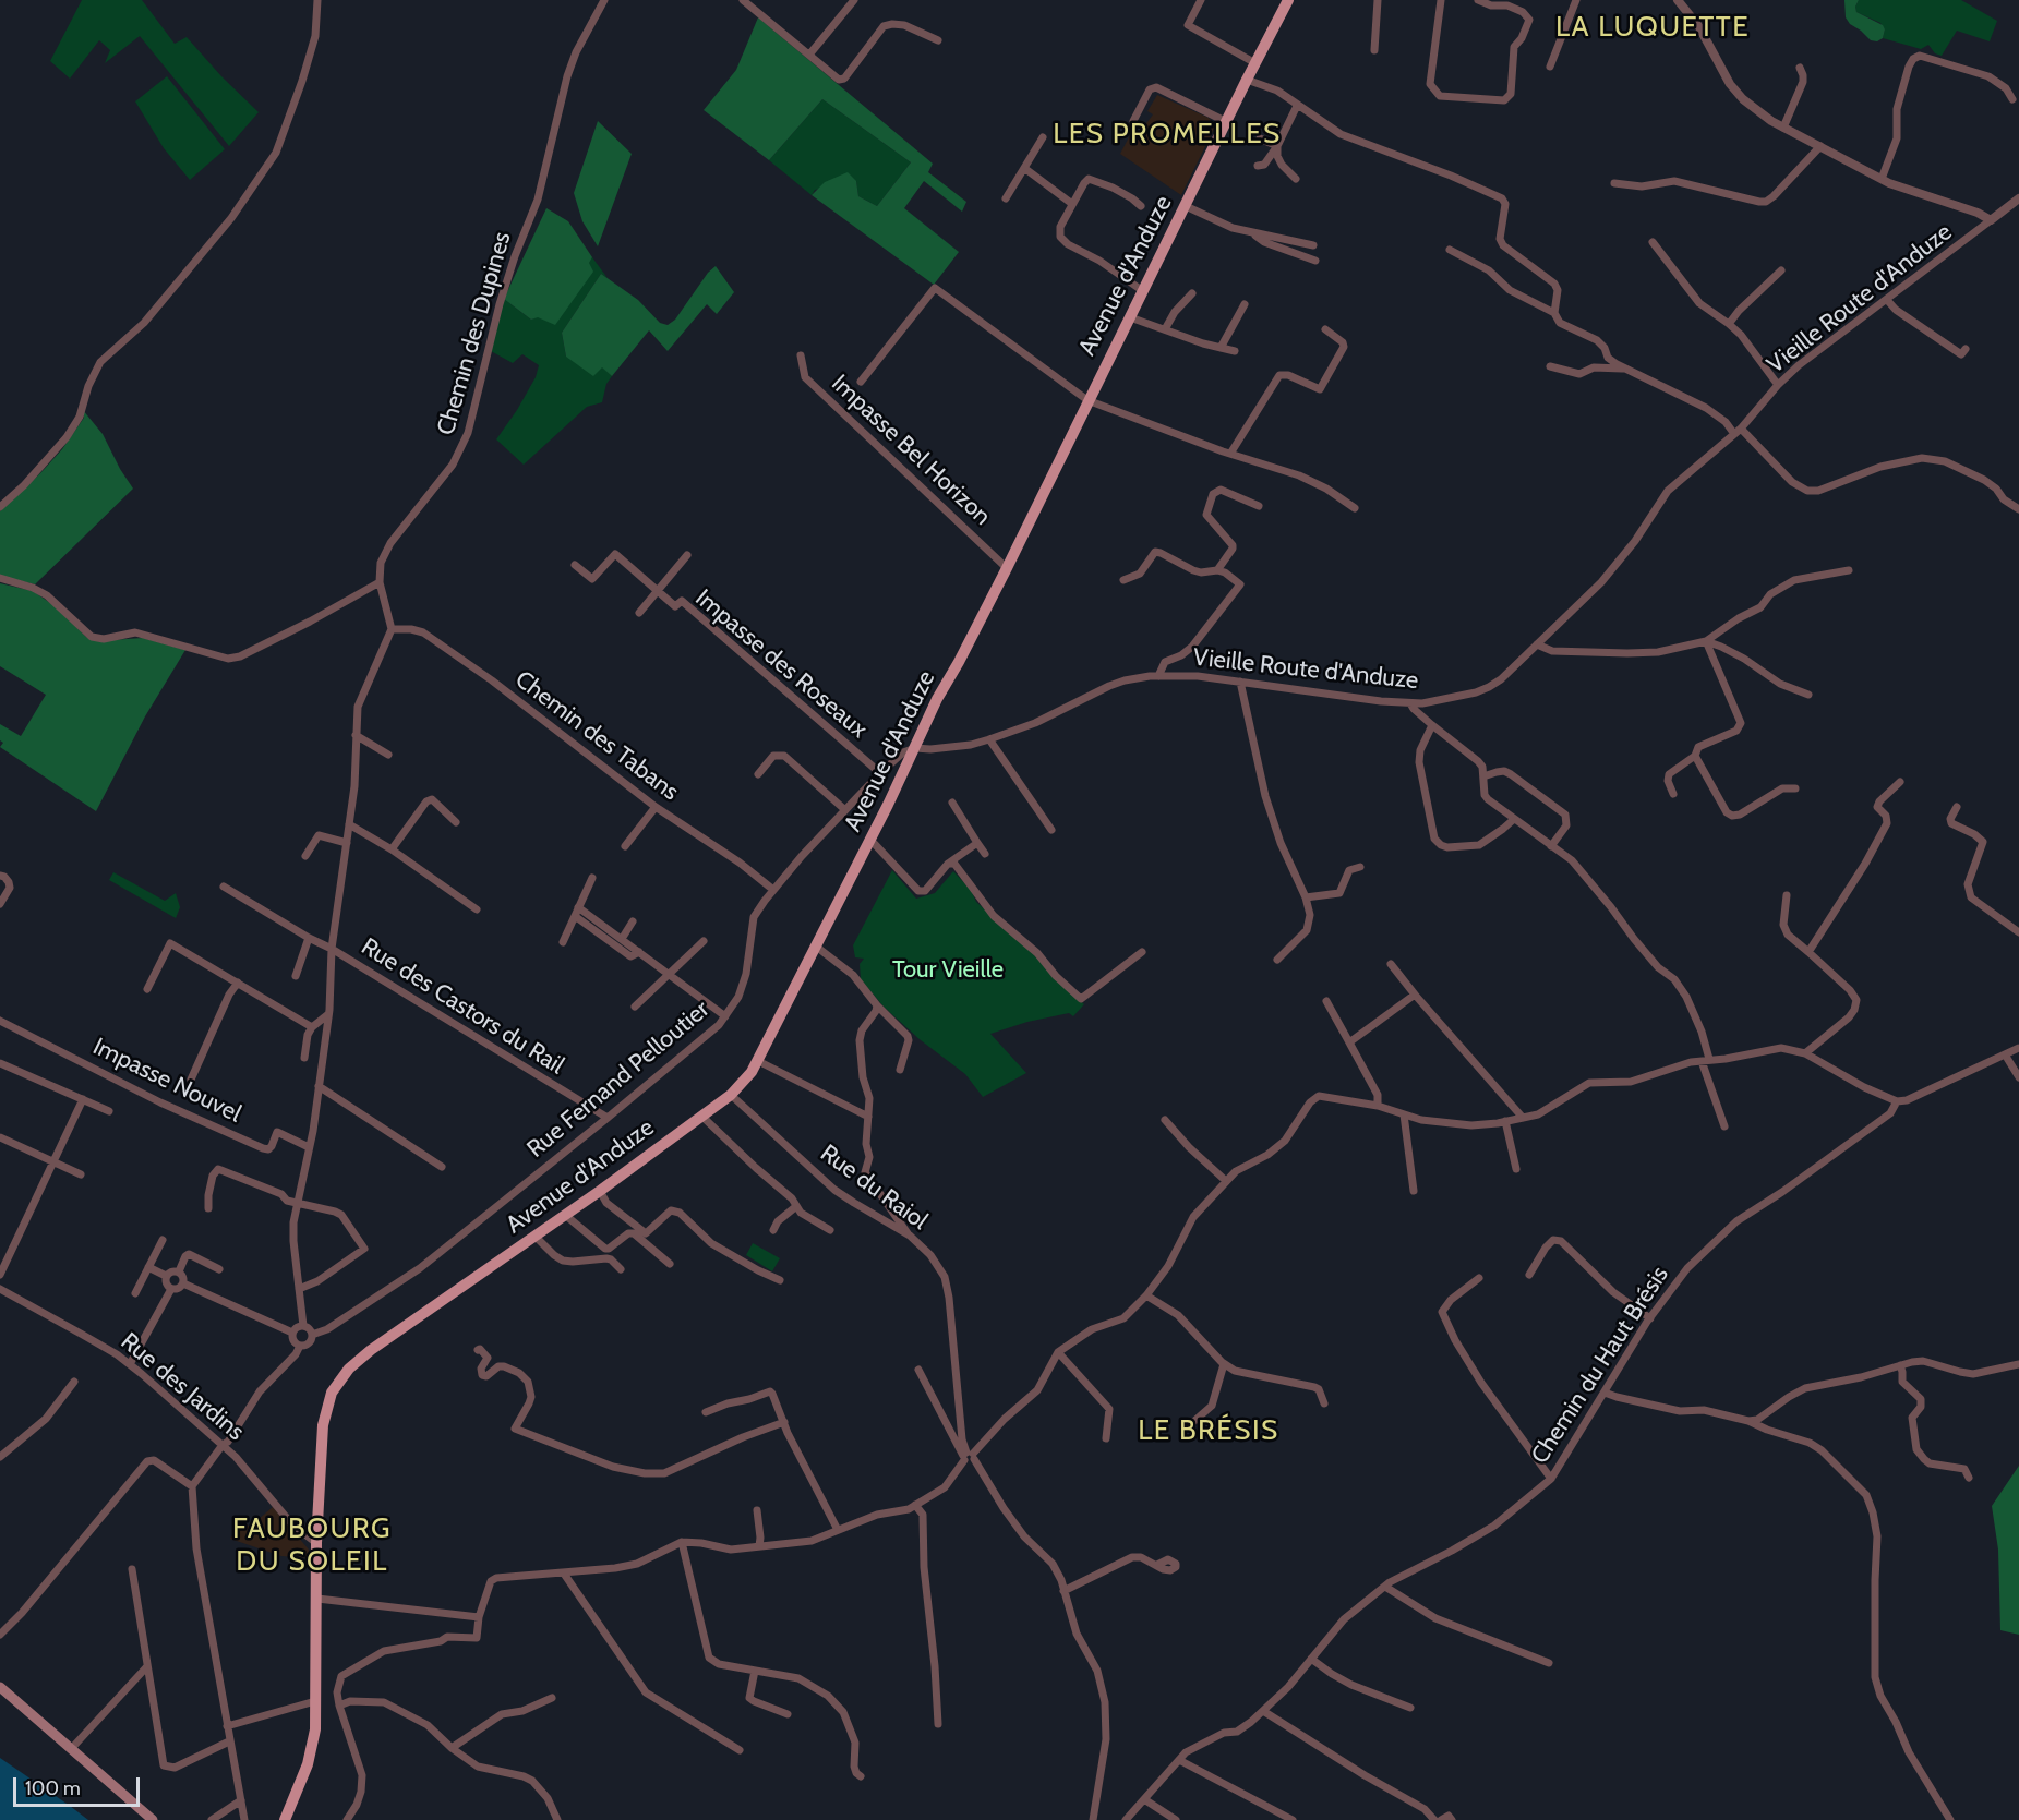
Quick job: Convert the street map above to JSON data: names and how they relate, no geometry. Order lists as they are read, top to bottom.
{
  "streets": {
    "main road": ["Avenue d'Anduze"],
    "street": [
      "Vieille Route d'Anduze",
      "Chemin des Dupines",
      "Impasse Bel Horizon",
      "Impasse des Roseaux",
      "Chemin des Tabans",
      "Rue des Castors du Rail",
      "Rue Fernand Pelloutier",
      "Impasse Nouvel",
      "Rue du Raiol",
      "Chemin du Haut Brésis",
      "Rue des Jardins"
    ]
  },
  "crossings": [
    ["Avenue d'Anduze", "Vieille Route d'Anduze"],
    ["Avenue d'Anduze", "Impasse Bel Horizon"],
    ["Avenue d'Anduze", "Rue Fernand Pelloutier"],
    ["Avenue d'Anduze", "Rue du Raiol"],
    ["Avenue d'Anduze", "Rue des Jardins"],
    ["Vieille Route d'Anduze", "Rue Fernand Pelloutier"],
    ["Chemin des Dupines", "Chemin des Tabans"],
    ["Impasse des Roseaux", "Rue Fernand Pelloutier"],
    ["Chemin des Tabans", "Rue Fernand Pelloutier"],
    ["Rue des Castors du Rail", "Rue Fernand Pelloutier"]
  ],
  "districts": [
    "LA LUQUETTE",
    "LES PROMELLES",
    "LE BRÉSIS",
    "FAUBOURG DU SOLEIL"
  ],
  "parks": ["Tour Vieille"],
  "scale_bar": "100 m"
}
